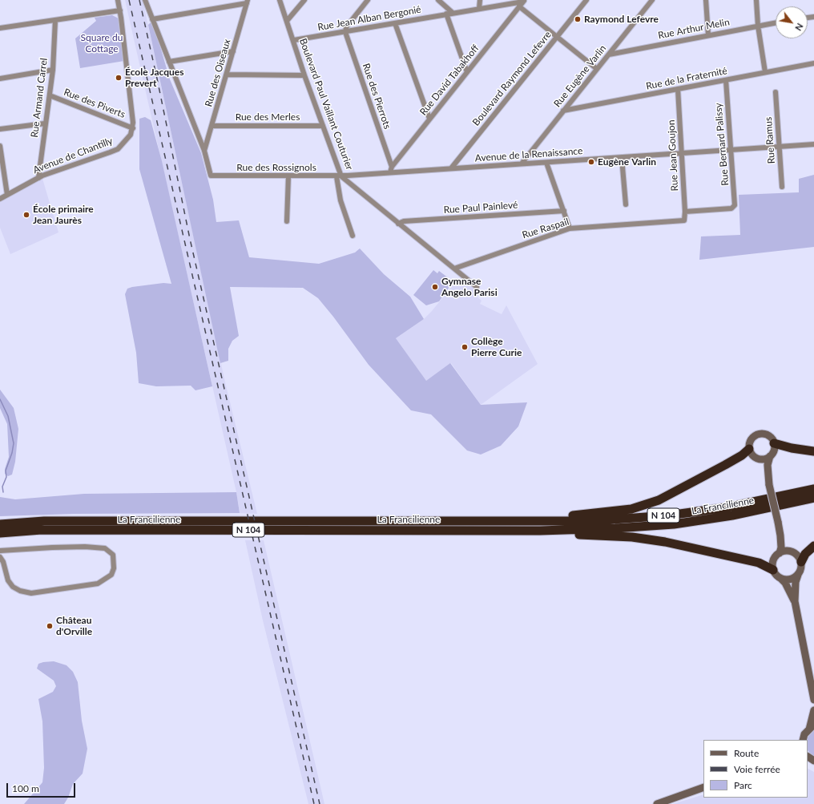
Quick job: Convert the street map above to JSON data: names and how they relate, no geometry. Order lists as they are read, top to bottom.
{
  "streets": {
    "highway": ["La Francilienne", "N 104"],
    "street": [
      "Rue Jean Alban Bergonié",
      "Rue Arthur Melin",
      "Rue des Oiseaux",
      "Rue Eugène Varlin",
      "Boulevard Raymond Lefevre",
      "Rue de la Fraternité",
      "Rue David Tabakhoff",
      "Rue des Pierrots",
      "Rue Armand Carrel",
      "Rue des Piverts",
      "Boulevard Paul Vaillant Couturier",
      "Rue des Merles",
      "Rue Ramus",
      "Rue Bernard Palissy",
      "Avenue de la Renaissance",
      "Avenue de Chantilly",
      "Rue Jean Goujon",
      "Rue des Rossignols",
      "Rue Paul Painlevé",
      "Rue Raspail"
    ]
  },
  "crossings": [
    ["Rue Jean Alban Bergonié", "Rue David Tabakhoff"],
    ["Rue Jean Alban Bergonié", "Rue des Pierrots"],
    ["Rue Jean Alban Bergonié", "Boulevard Paul Vaillant Couturier"],
    ["Rue Arthur Melin", "Rue Eugène Varlin"],
    ["Rue des Oiseaux", "Rue des Merles"],
    ["Rue des Oiseaux", "Rue des Rossignols"],
    ["Rue Eugène Varlin", "Rue de la Fraternité"],
    ["Rue Eugène Varlin", "Avenue de la Renaissance"],
    ["Boulevard Raymond Lefevre", "Avenue de la Renaissance"],
    ["Rue de la Fraternité", "Rue Bernard Palissy"],
    ["Rue de la Fraternité", "Rue Jean Goujon"],
    ["Rue David Tabakhoff", "Rue des Pierrots"],
    ["Rue David Tabakhoff", "Avenue de la Renaissance"],
    ["Rue Armand Carrel", "Rue des Piverts"],
    ["Rue Armand Carrel", "Avenue de Chantilly"],
    ["Rue des Piverts", "Avenue de Chantilly"],
    ["Boulevard Paul Vaillant Couturier", "Rue des Merles"],
    ["Boulevard Paul Vaillant Couturier", "Avenue de la Renaissance"],
    ["Boulevard Paul Vaillant Couturier", "Rue des Rossignols"],
    ["Boulevard Paul Vaillant Couturier", "Rue Paul Painlevé"],
    ["Boulevard Paul Vaillant Couturier", "Rue Raspail"],
    ["Rue Ramus", "Avenue de la Renaissance"],
    ["Rue Bernard Palissy", "Avenue de la Renaissance"],
    ["Rue Bernard Palissy", "Rue Jean Goujon"],
    ["Avenue de la Renaissance", "Rue Jean Goujon"],
    ["Avenue de la Renaissance", "Rue des Rossignols"],
    ["Rue Jean Goujon", "Rue Raspail"]
  ],
  "parks": ["Square du Cottage"],
  "places": [
    "Raymond Lefevre",
    "École Jacques Prevert",
    "Eugène Varlin",
    "École primaire Jean Jaurès",
    "Gymnase Angelo Parisi",
    "Collège Pierre Curie",
    "Château d'Orville"
  ],
  "legend": ["Route", "Voie ferrée", "Parc"],
  "scale_bar": "100 m",
  "north": "bottom right"
}
